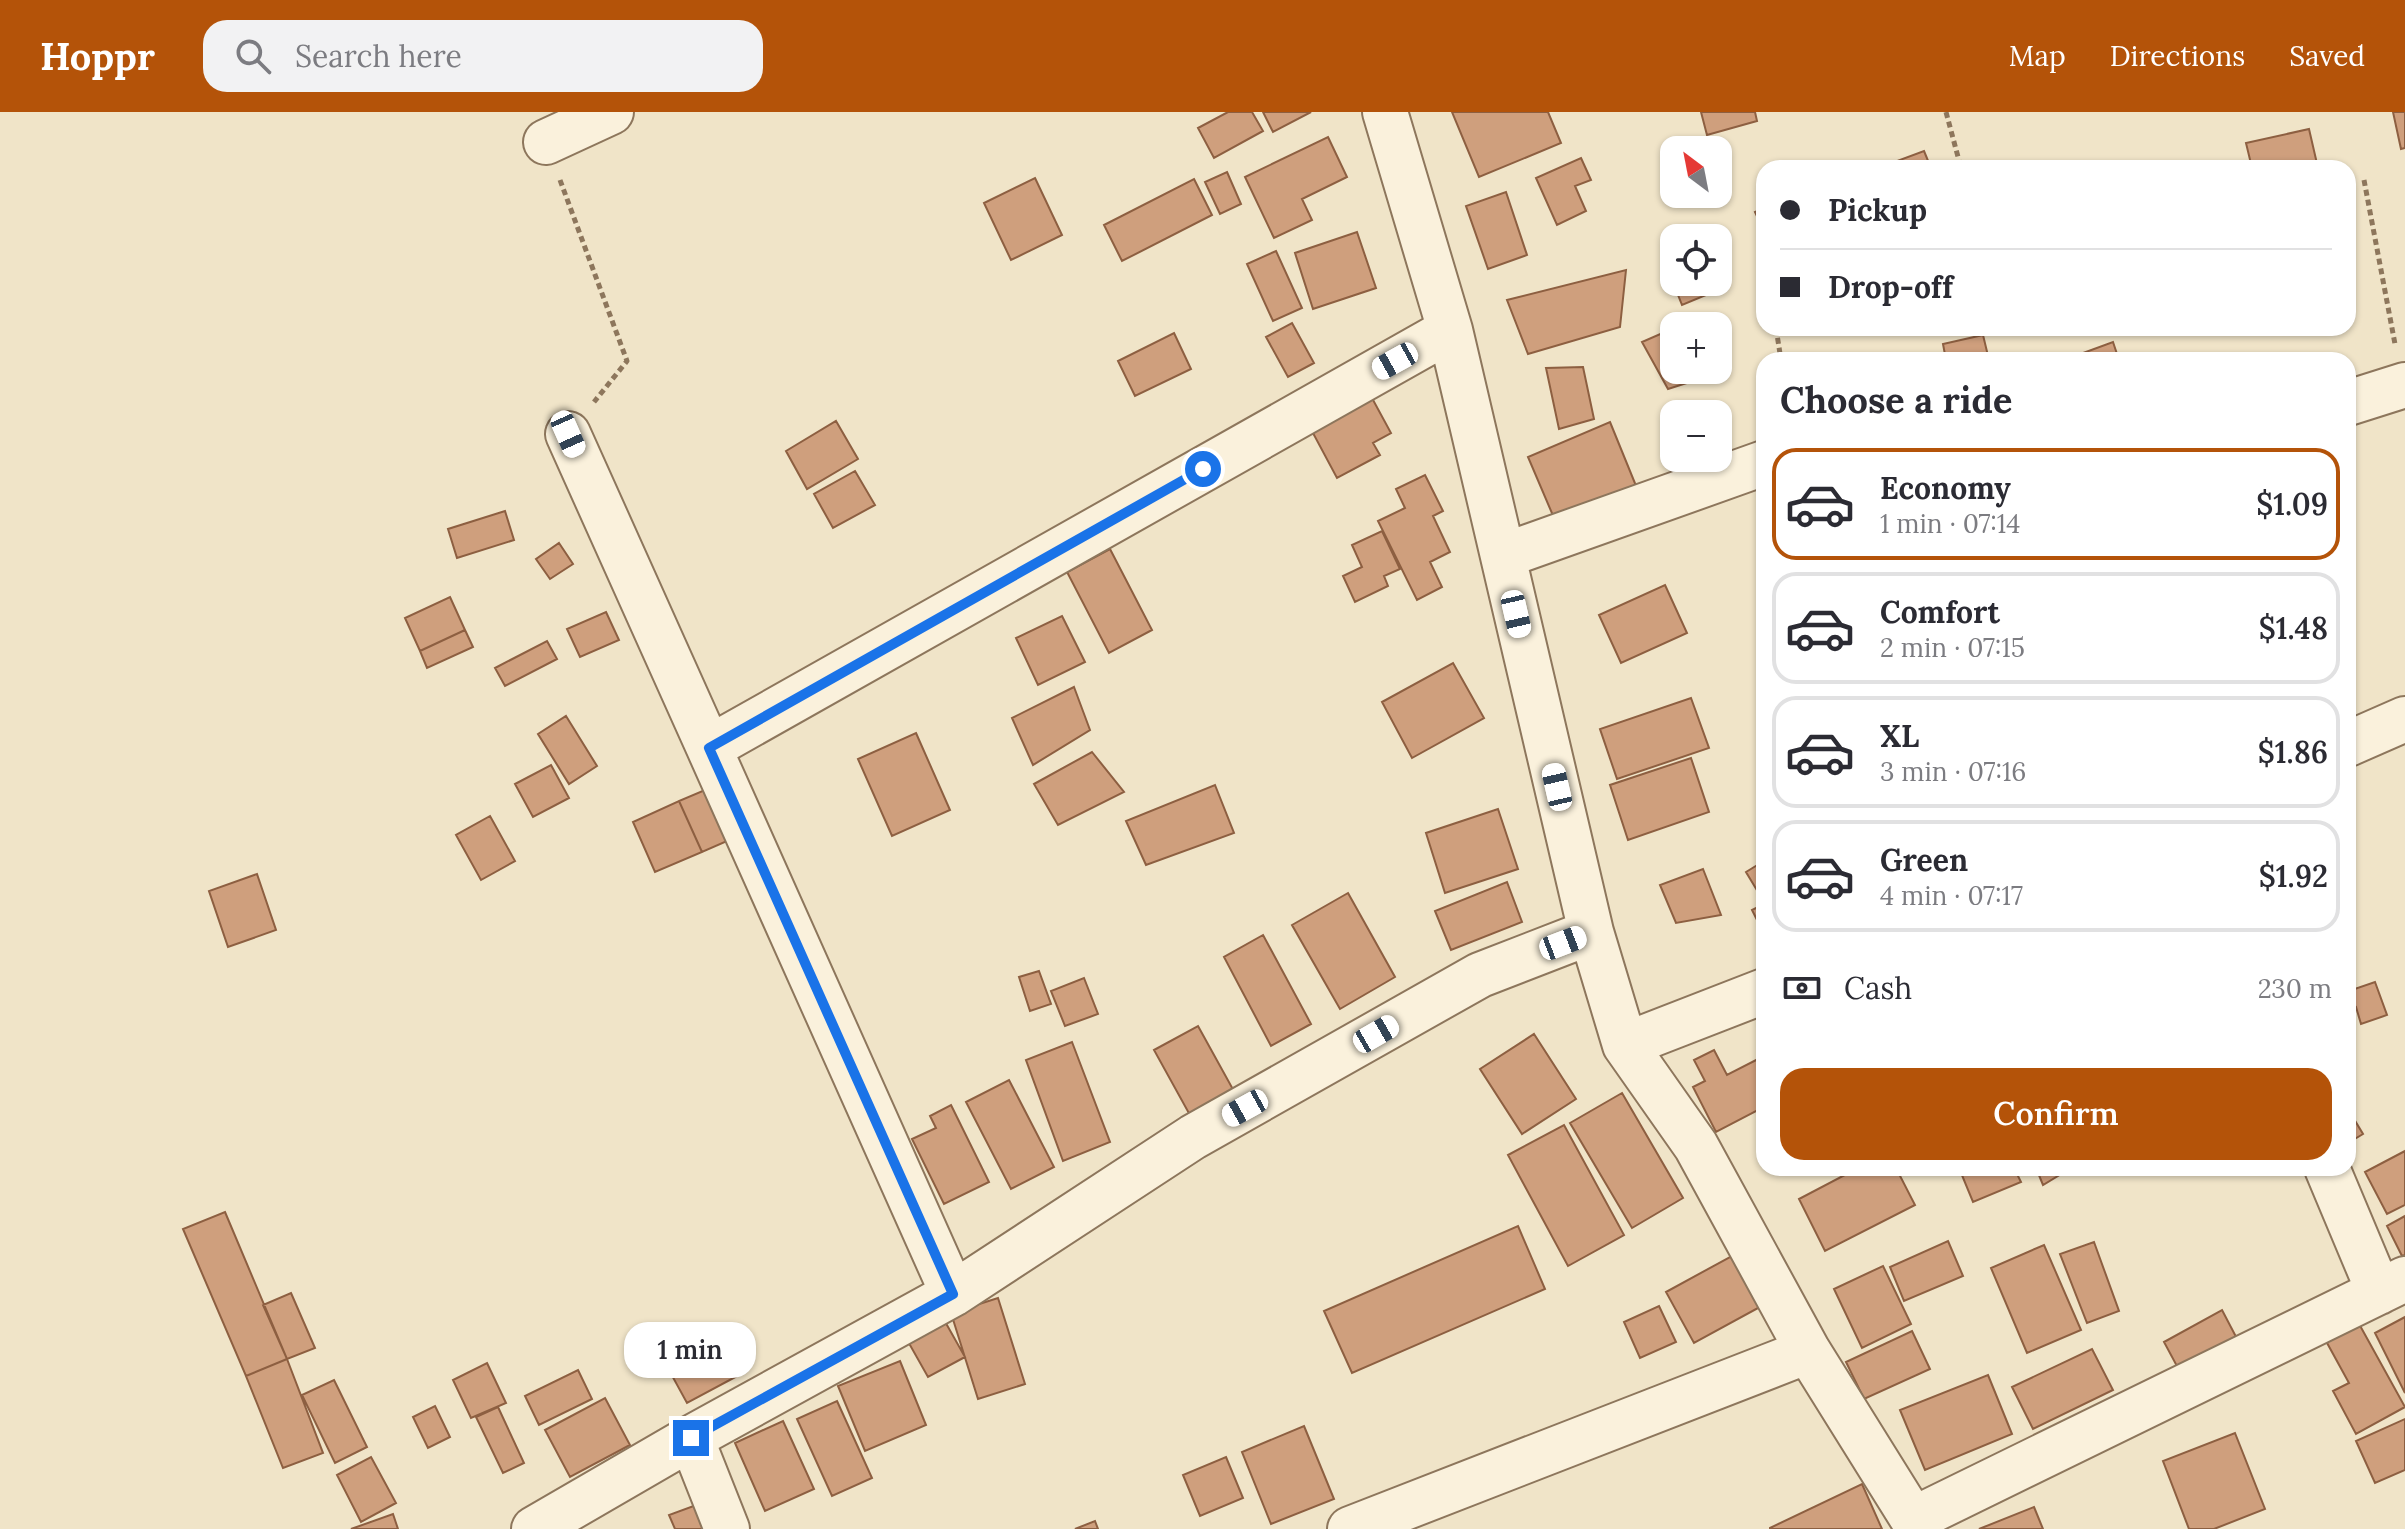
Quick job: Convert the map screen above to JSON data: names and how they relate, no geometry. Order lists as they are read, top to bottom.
{
  "north": "top left",
  "page": {
    "header": "Hoppr",
    "search": "Search here",
    "nav": ["Map", "Directions", "Saved"],
    "map_buttons": ["+", "−"],
    "banner": ["Pickup", "Drop-off"],
    "heading": "Choose a ride",
    "list": [
      {
        "name": "Economy",
        "note": "1 min · 07:14",
        "value": "$1.09"
      },
      {
        "name": "Comfort",
        "note": "2 min · 07:15",
        "value": "$1.48"
      },
      {
        "name": "XL",
        "note": "3 min · 07:16",
        "value": "$1.86"
      },
      {
        "name": "Green",
        "note": "4 min · 07:17",
        "value": "$1.92"
      }
    ],
    "pay": ["Cash", "230 m"],
    "buttons": "Confirm",
    "bubble": "1 min"
  }
}
